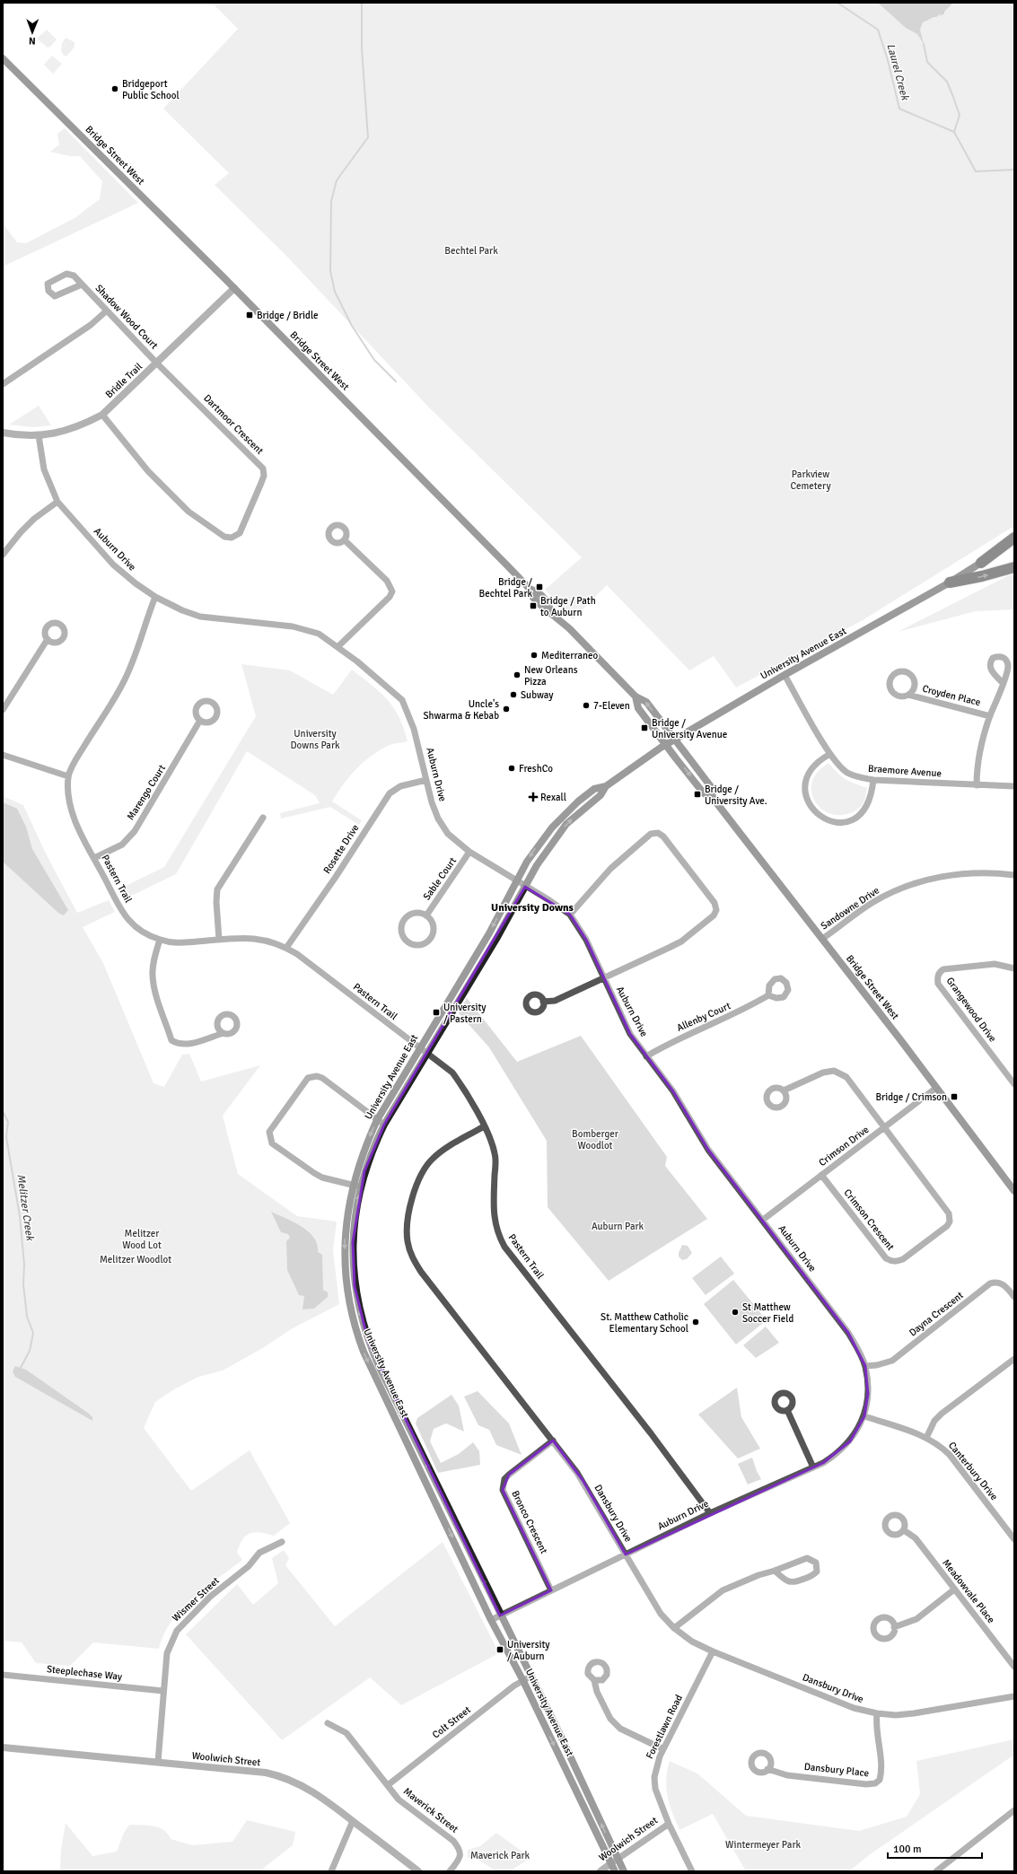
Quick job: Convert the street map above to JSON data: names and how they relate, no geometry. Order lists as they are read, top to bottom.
{
  "streets": {
    "main road": ["Bridge Street West", "University Avenue East"],
    "street": [
      "Shadow Wood Court",
      "Bridle Trail",
      "Dartmoor Crescent",
      "Auburn Drive",
      "Croyden Place",
      "Braemore Avenue",
      "Marengo Court",
      "Rosette Drive",
      "Pastern Trail",
      "Sable Court",
      "Sandowne Drive",
      "Grangewood Drive",
      "Allenby Court",
      "Crimson Drive",
      "Crimson Crescent",
      "Dayna Crescent",
      "Canterbury Drive",
      "Dansbury Drive",
      "Bronco Crescent",
      "Meadowvale Place",
      "Wismer Street",
      "Steeplechase Way",
      "Colt Street",
      "Forestlawn Road",
      "Woolwich Street",
      "Dansbury Place",
      "Maverick Street"
    ]
  },
  "crossings": [
    ["Bridge Street West", "Bridle Trail"],
    ["Bridge Street West", "University Avenue East"],
    ["Bridge Street West", "Sandowne Drive"],
    ["Bridge Street West", "Crimson Drive"],
    ["Shadow Wood Court", "Bridle Trail"],
    ["Shadow Wood Court", "Dartmoor Crescent"],
    ["Bridle Trail", "Dartmoor Crescent"],
    ["Bridle Trail", "Auburn Drive"],
    ["Auburn Drive", "University Avenue East"],
    ["Auburn Drive", "Rosette Drive"],
    ["Auburn Drive", "Pastern Trail"],
    ["Auburn Drive", "Sable Court"],
    ["Auburn Drive", "Allenby Court"],
    ["Auburn Drive", "Crimson Drive"],
    ["Auburn Drive", "Dayna Crescent"],
    ["Auburn Drive", "Canterbury Drive"],
    ["Auburn Drive", "Dansbury Drive"],
    ["Auburn Drive", "Bronco Crescent"],
    ["University Avenue East", "Braemore Avenue"],
    ["University Avenue East", "Pastern Trail"],
    ["University Avenue East", "Colt Street"],
    ["University Avenue East", "Woolwich Street"],
    ["Marengo Court", "Pastern Trail"],
    ["Rosette Drive", "Pastern Trail"],
    ["Pastern Trail", "Dansbury Drive"],
    ["Crimson Drive", "Crimson Crescent"],
    ["Dansbury Drive", "Bronco Crescent"],
    ["Dansbury Drive", "Forestlawn Road"],
    ["Dansbury Drive", "Dansbury Place"],
    ["Wismer Street", "Steeplechase Way"],
    ["Wismer Street", "Woolwich Street"],
    ["Colt Street", "Maverick Street"],
    ["Forestlawn Road", "Woolwich Street"]
  ],
  "districts": ["University Downs"],
  "water": ["Laurel Creek", "Melitzer Creek"],
  "parks": [
    "Bechtel Park",
    "Parkview Cemetery",
    "University Downs Park",
    "Bomberger Woodlot",
    "Auburn Park",
    "Melitzer Wood Lot",
    "Melitzer Woodlot",
    "Wintermeyer Park",
    "Maverick Park"
  ],
  "places": {
    "other": [
      "Bridgeport Public School",
      "Mediterraneo",
      "New Orleans Pizza",
      "Subway",
      "7-Eleven",
      "Uncle's Shwarma & Kebab",
      "FreshCo",
      "St Matthew Soccer Field",
      "St. Matthew Catholic Elementary School"
    ],
    "transit": [
      "Bridge / Bridle",
      "Bridge / Bechtel Park",
      "Bridge / Path to Auburn",
      "Bridge / University Avenue",
      "Bridge / University Ave.",
      "University / Pastern",
      "Bridge / Crimson",
      "University / Auburn"
    ],
    "health": ["Rexall"]
  },
  "scale_bar": "100 m",
  "north": "bottom"
}
